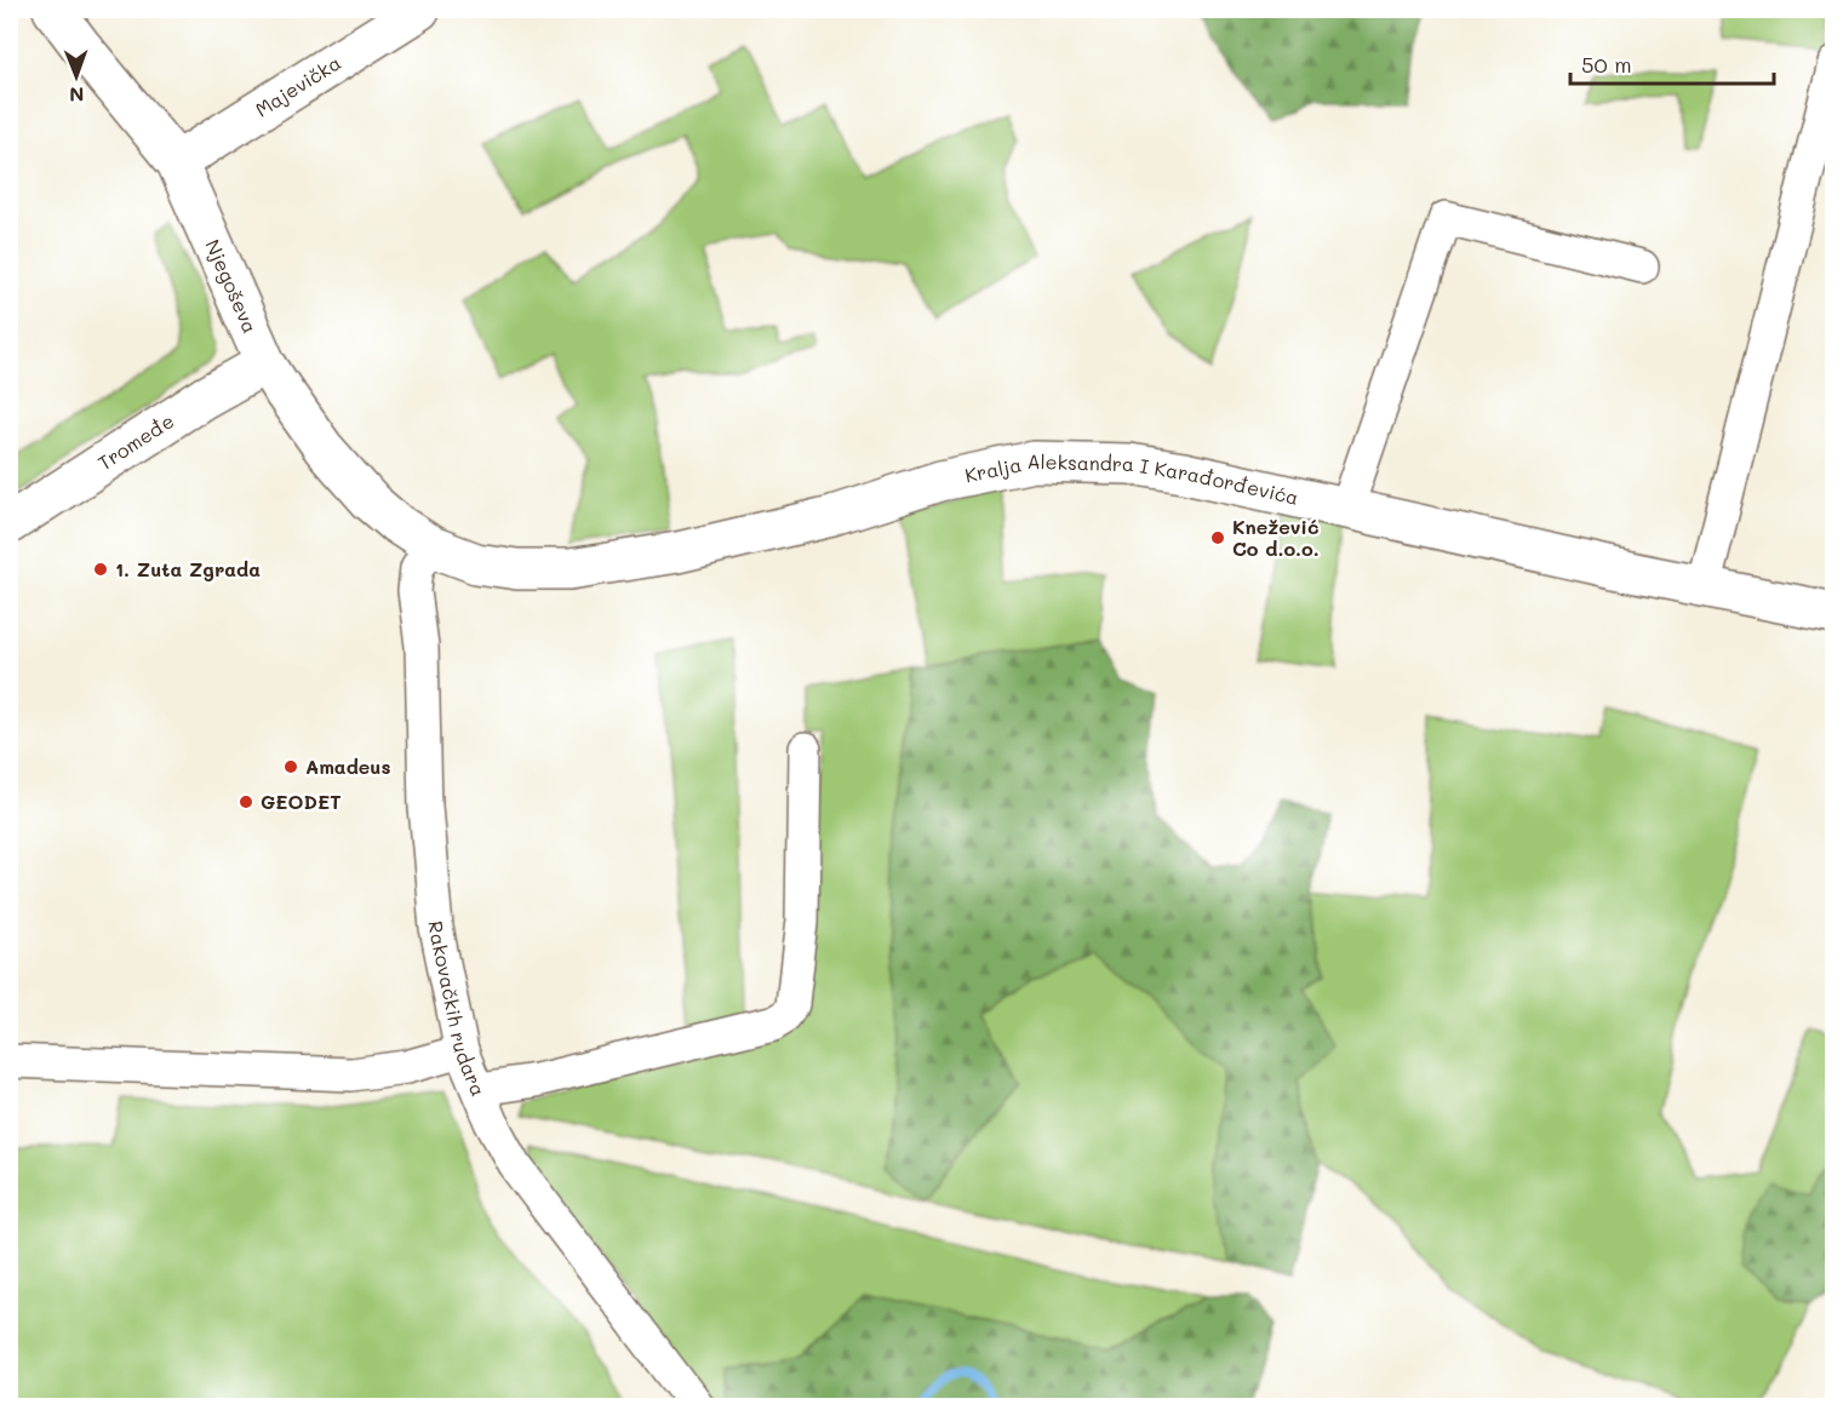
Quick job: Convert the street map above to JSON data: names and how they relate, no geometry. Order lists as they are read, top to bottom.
{
  "streets": {
    "street": [
      "Majevička",
      "Njegoševa",
      "Tromeđe",
      "Kralja Aleksandra I Karađorđevića",
      "Rakovačkih rudara"
    ]
  },
  "crossings": [
    ["Majevička", "Njegoševa"],
    ["Njegoševa", "Tromeđe"],
    ["Njegoševa", "Kralja Aleksandra I Karađorđevića"],
    ["Njegoševa", "Rakovačkih rudara"],
    ["Kralja Aleksandra I Karađorđevića", "Rakovačkih rudara"]
  ],
  "places": [
    "Knežević Co d.o.o.",
    "1. Zuta Zgrada",
    "Amadeus",
    "GEODET"
  ],
  "scale_bar": "50 m",
  "north": "bottom"
}
